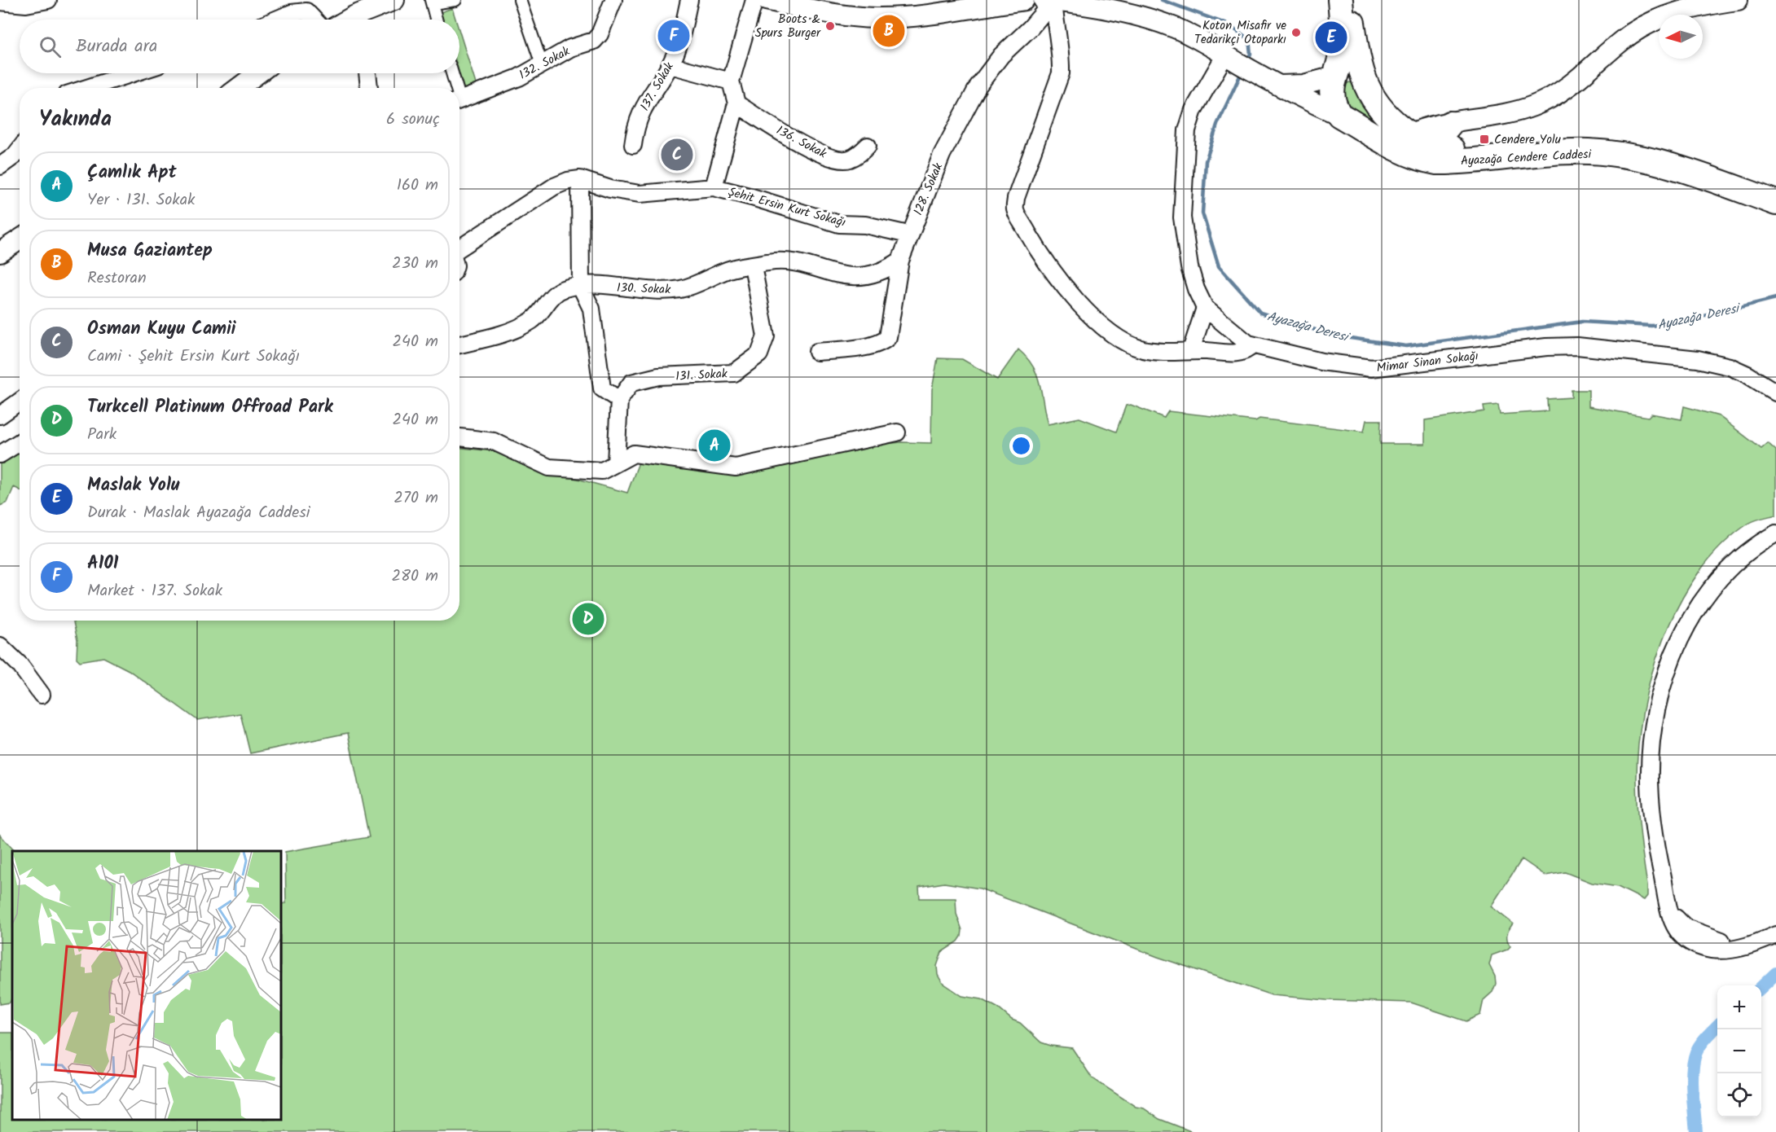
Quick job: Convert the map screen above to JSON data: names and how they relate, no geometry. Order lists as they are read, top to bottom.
{
  "streets": {
    "main road": ["Ayazağa Cendere Caddesi"],
    "street": [
      "132. Sokak",
      "137. Sokak",
      "136. Sokak",
      "128. Sokak",
      "Şehit Ersin Kurt Sokağı",
      "130. Sokak",
      "Mimar Sinan Sokağı",
      "131. Sokak"
    ]
  },
  "crossings": [
    ["128. Sokak", "Şehit Ersin Kurt Sokağı"],
    ["128. Sokak", "130. Sokak"],
    ["130. Sokak", "131. Sokak"]
  ],
  "water": ["Ayazağa Deresi"],
  "places": {
    "other": ["Boots & Spurs Burger", "Koton Misafir ve Tedarikçi Otoparkı"],
    "transit": ["Cendere Yolu"]
  },
  "north": "left",
  "page": {
    "pins": [
      "B",
      "F",
      "E",
      "C",
      "A",
      "D"
    ],
    "search": "Burada ara",
    "heading": ["Yakında", "6 sonuç"],
    "list": [
      {
        "mark": "A",
        "name": "Çamlık Apt",
        "note": "Yer · 131. Sokak",
        "value": "160 m"
      },
      {
        "mark": "B",
        "name": "Musa Gaziantep",
        "note": "Restoran",
        "value": "230 m"
      },
      {
        "mark": "C",
        "name": "Osman Kuyu Camii",
        "note": "Cami · Şehit Ersin Kurt Sokağı",
        "value": "240 m"
      },
      {
        "mark": "D",
        "name": "Turkcell Platinum Offroad Park",
        "note": "Park",
        "value": "240 m"
      },
      {
        "mark": "E",
        "name": "Maslak Yolu",
        "note": "Durak · Maslak Ayazağa Caddesi",
        "value": "270 m"
      },
      {
        "mark": "F",
        "name": "A101",
        "note": "Market · 137. Sokak",
        "value": "280 m"
      }
    ],
    "map_buttons": ["+", "−"]
  }
}
